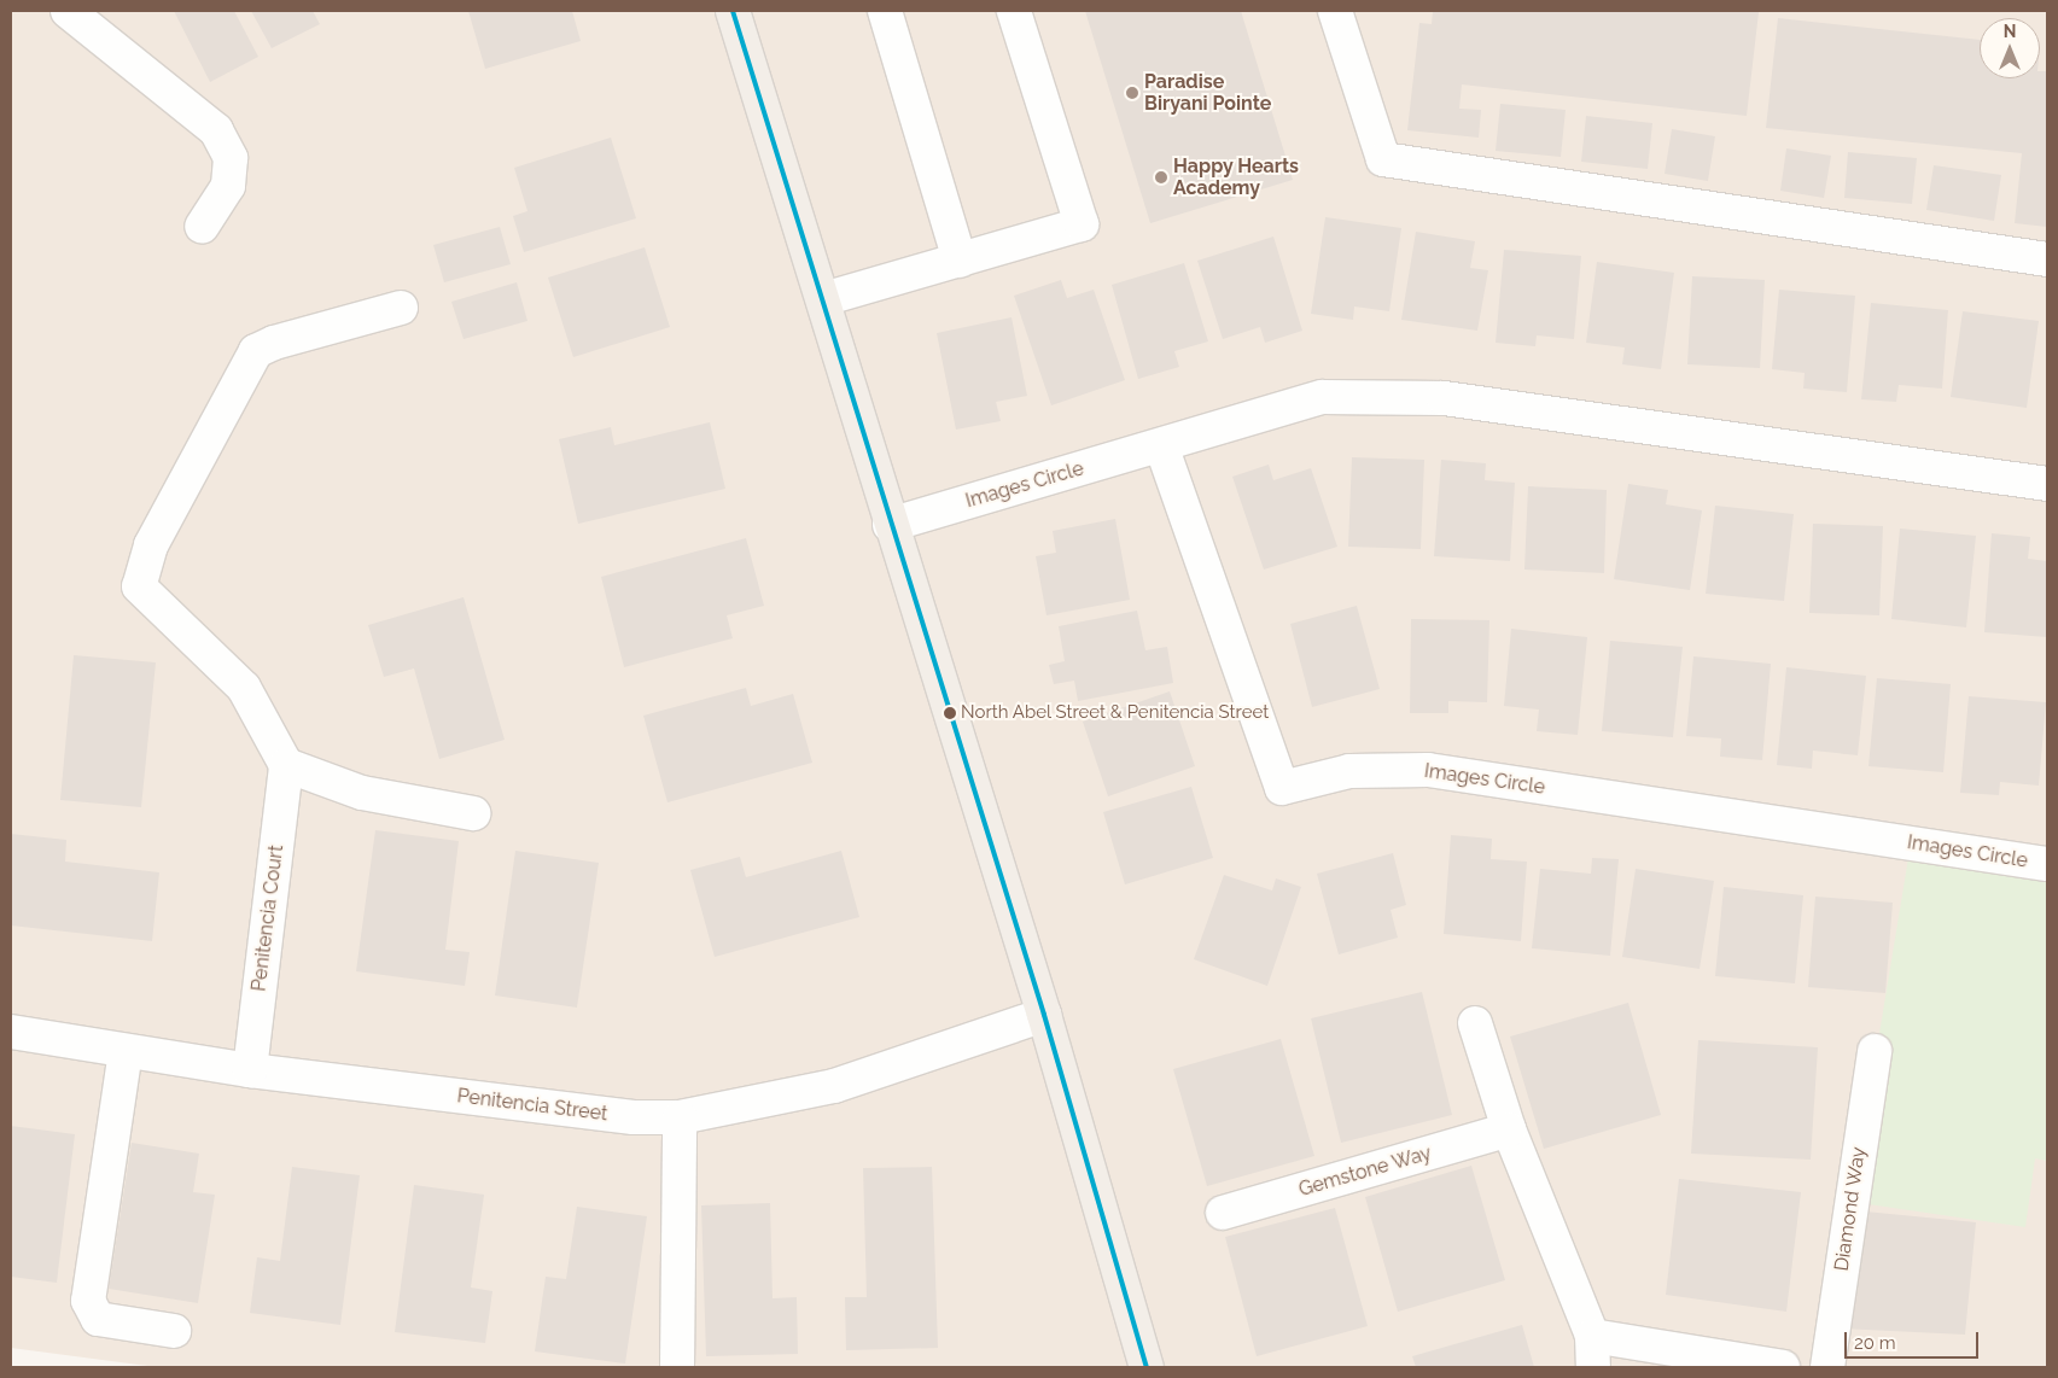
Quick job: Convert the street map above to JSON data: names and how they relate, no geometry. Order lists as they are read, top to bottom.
{
  "streets": {
    "street": [
      "Images Circle",
      "Penitencia Court",
      "Penitencia Street",
      "Gemstone Way",
      "Diamond Way"
    ]
  },
  "crossings": [
    ["Penitencia Court", "Penitencia Street"]
  ],
  "places": ["Paradise Biryani Pointe", "Happy Hearts Academy", "North Abel Street & Penitencia Street"],
  "scale_bar": "20 m",
  "north": "top"
}
